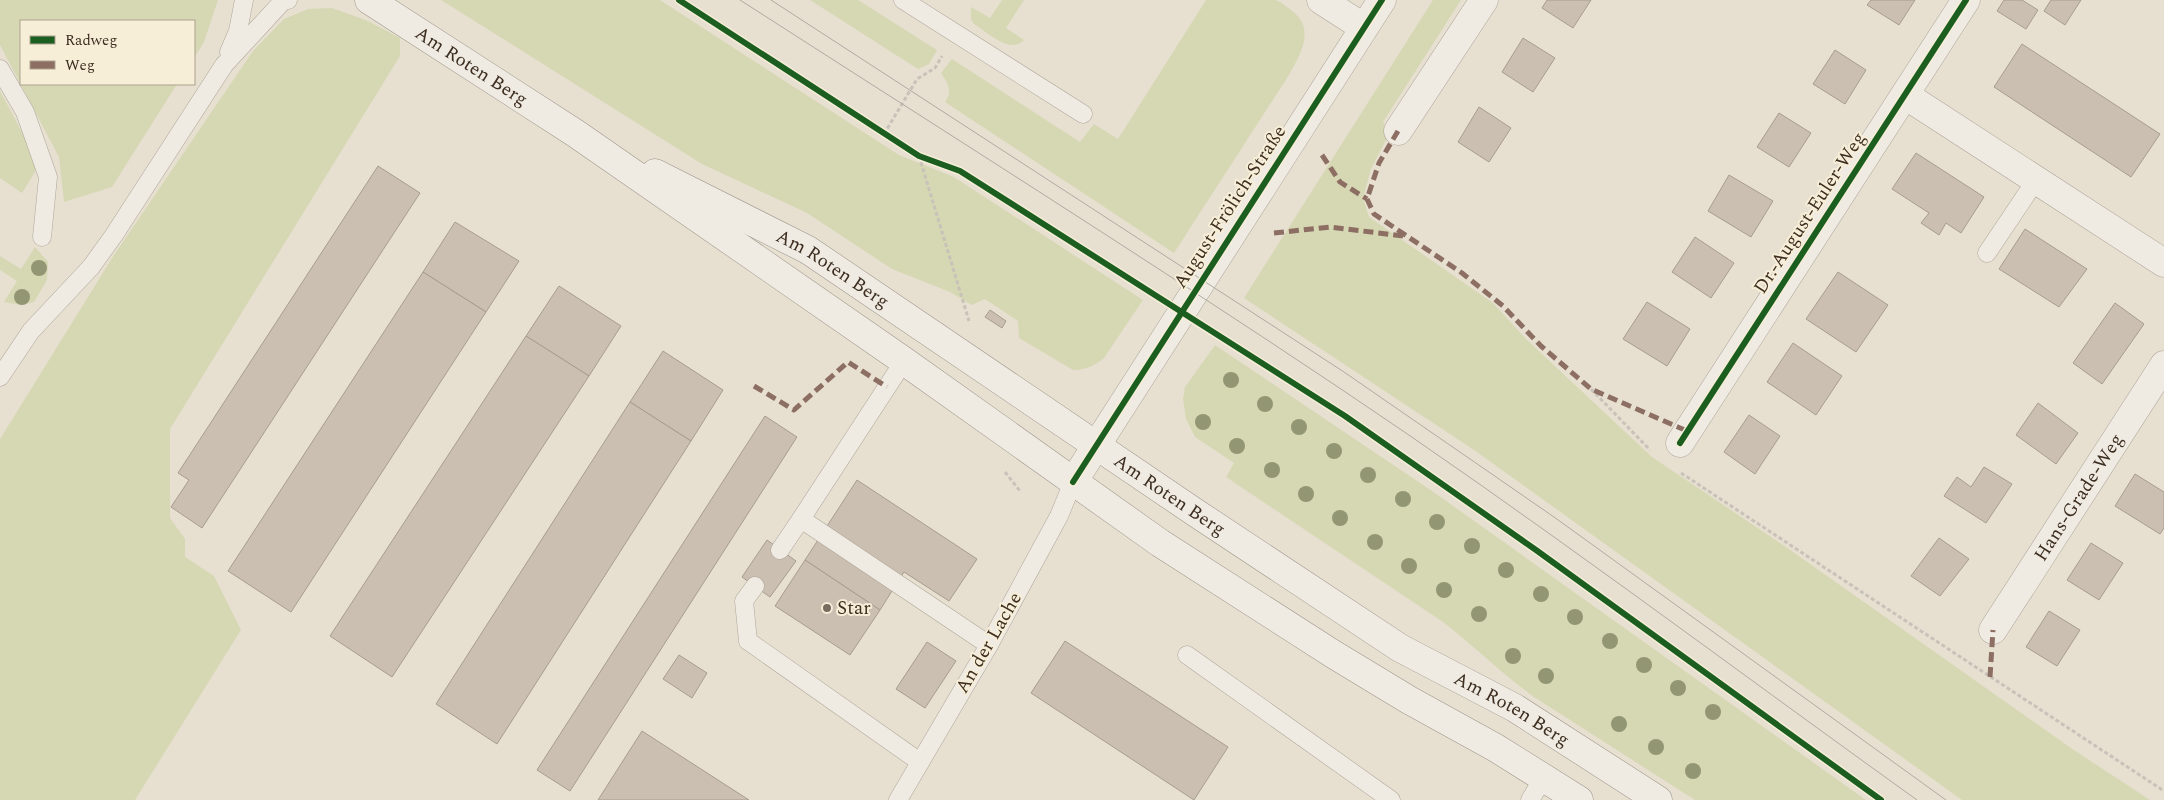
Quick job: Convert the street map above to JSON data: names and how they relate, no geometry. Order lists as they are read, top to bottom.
{
  "streets": {
    "main road": [
      "Am Roten Berg",
      "August-Frölich-Straße",
      "Dr.-August-Euler-Weg",
      "Hans-Grade-Weg"
    ],
    "lane": ["An der Lache"]
  },
  "crossings": [
    ["Am Roten Berg", "August-Frölich-Straße"],
    ["Am Roten Berg", "An der Lache"],
    ["August-Frölich-Straße", "An der Lache"]
  ],
  "places": ["Star"],
  "legend": ["Radweg", "Weg"]
}
